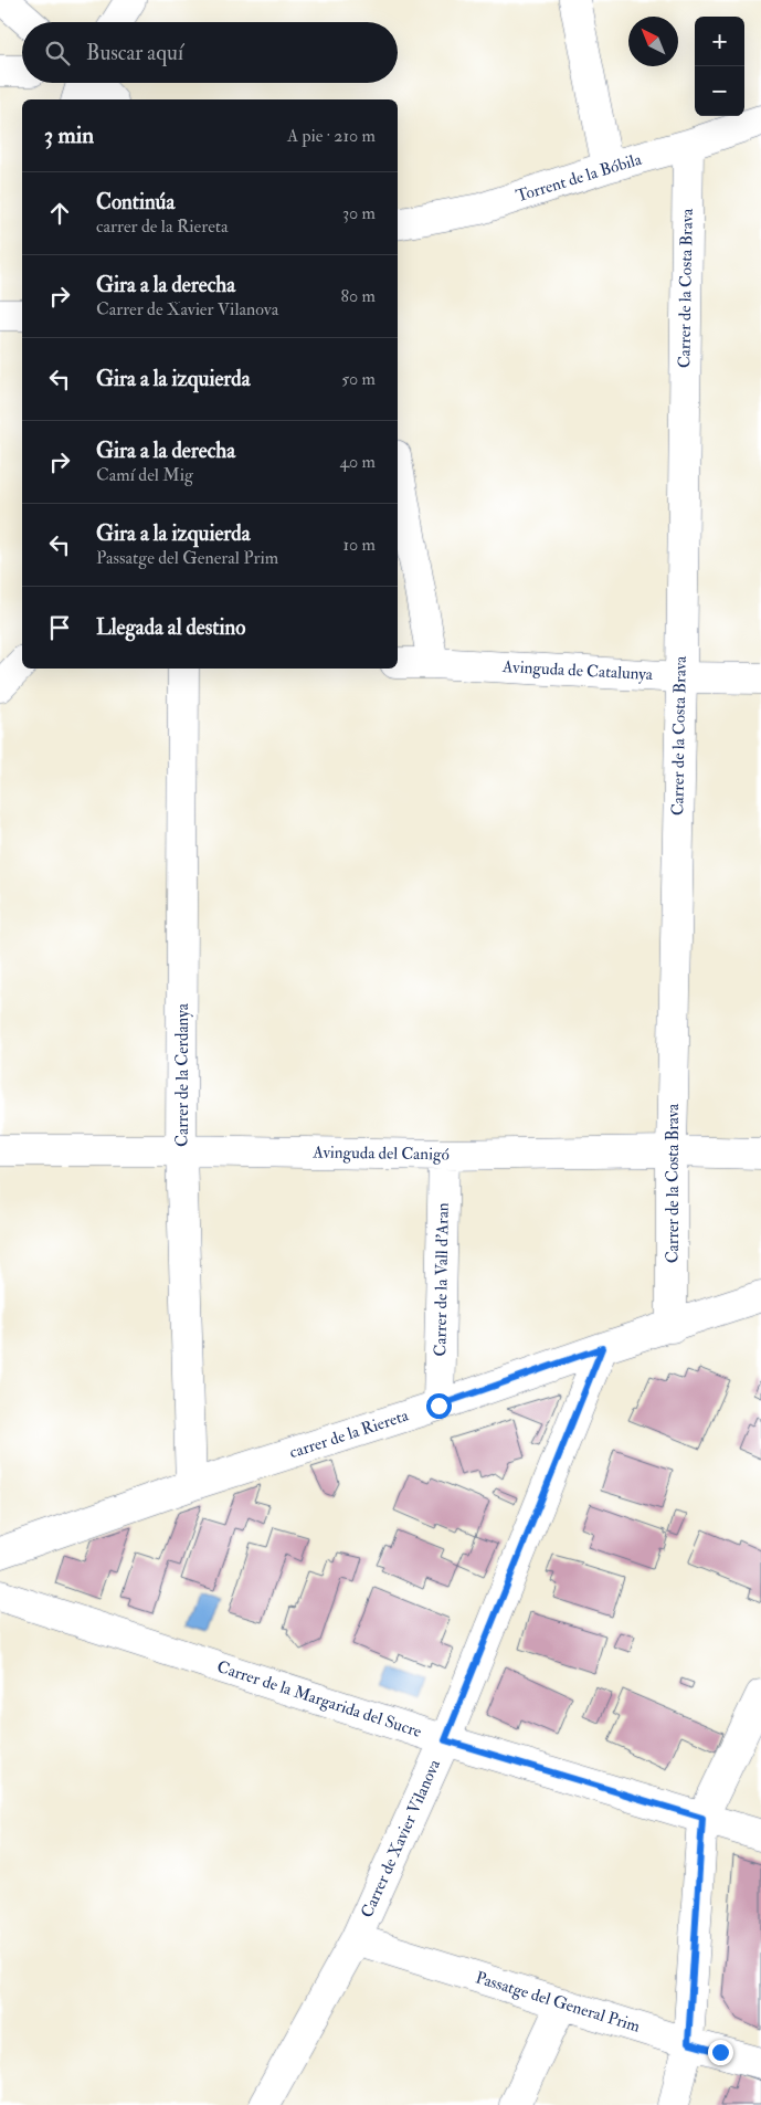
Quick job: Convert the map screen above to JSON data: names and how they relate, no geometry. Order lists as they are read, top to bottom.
{
  "streets": {
    "street": [
      "Torrent de la Bóbila",
      "Carrer de la Costa Brava",
      "Avinguda de Catalunya",
      "Carrer de la Cerdanya",
      "Avinguda del Canigó",
      "Carrer de la Vall d'Aran",
      "carrer de la Riereta",
      "Carrer de la Margarida del Sucre",
      "Carrer de Xavier Vilanova",
      "Passatge del General Prim"
    ]
  },
  "crossings": [
    ["Torrent de la Bóbila", "Carrer de la Costa Brava"],
    ["Carrer de la Costa Brava", "Avinguda de Catalunya"],
    ["Carrer de la Costa Brava", "Avinguda del Canigó"],
    ["Carrer de la Costa Brava", "carrer de la Riereta"],
    ["Carrer de la Cerdanya", "Avinguda del Canigó"],
    ["Carrer de la Cerdanya", "carrer de la Riereta"],
    ["Avinguda del Canigó", "Carrer de la Vall d'Aran"],
    ["Carrer de la Vall d'Aran", "carrer de la Riereta"],
    ["carrer de la Riereta", "Carrer de Xavier Vilanova"],
    ["Carrer de la Margarida del Sucre", "Carrer de Xavier Vilanova"],
    ["Carrer de Xavier Vilanova", "Passatge del General Prim"]
  ],
  "north": "top left",
  "page": {
    "map_buttons": ["+", "−"],
    "search": "Buscar aquí",
    "heading": ["3 min", "A pie · 210 m"],
    "list": [
      ["Continúa", "carrer de la Riereta", "30 m"],
      ["Gira a la derecha", "Carrer de Xavier Vilanova", "80 m"],
      ["Gira a la izquierda", "50 m"],
      ["Gira a la derecha", "Camí del Mig", "40 m"],
      ["Gira a la izquierda", "Passatge del General Prim", "10 m"],
      "Llegada al destino"
    ]
  }
}
